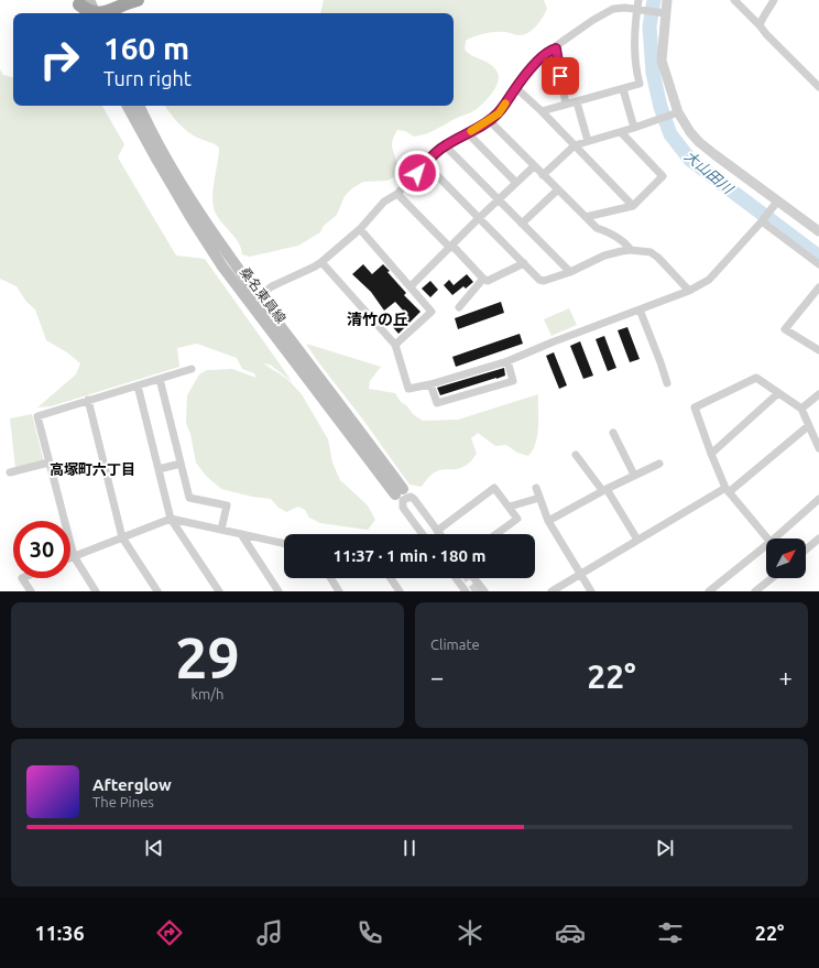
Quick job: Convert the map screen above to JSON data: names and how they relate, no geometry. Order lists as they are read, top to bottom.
{
  "streets": {
    "main road": ["桑名東員線"]
  },
  "districts": ["清竹の丘", "高塚町六丁目"],
  "water": ["大山田川"],
  "north": "top right",
  "page": {
    "turn": ["160 m", "Turn right"],
    "limit": "30",
    "trip": "11:37 · 1 min · 180 m",
    "tile": [
      ["29", "km/h"],
      "Climate"
    ],
    "heat": ["−", "22°", "+"],
    "song": ["Afterglow", "The Pines"],
    "tabs": ["11:36", "22°"]
  }
}
